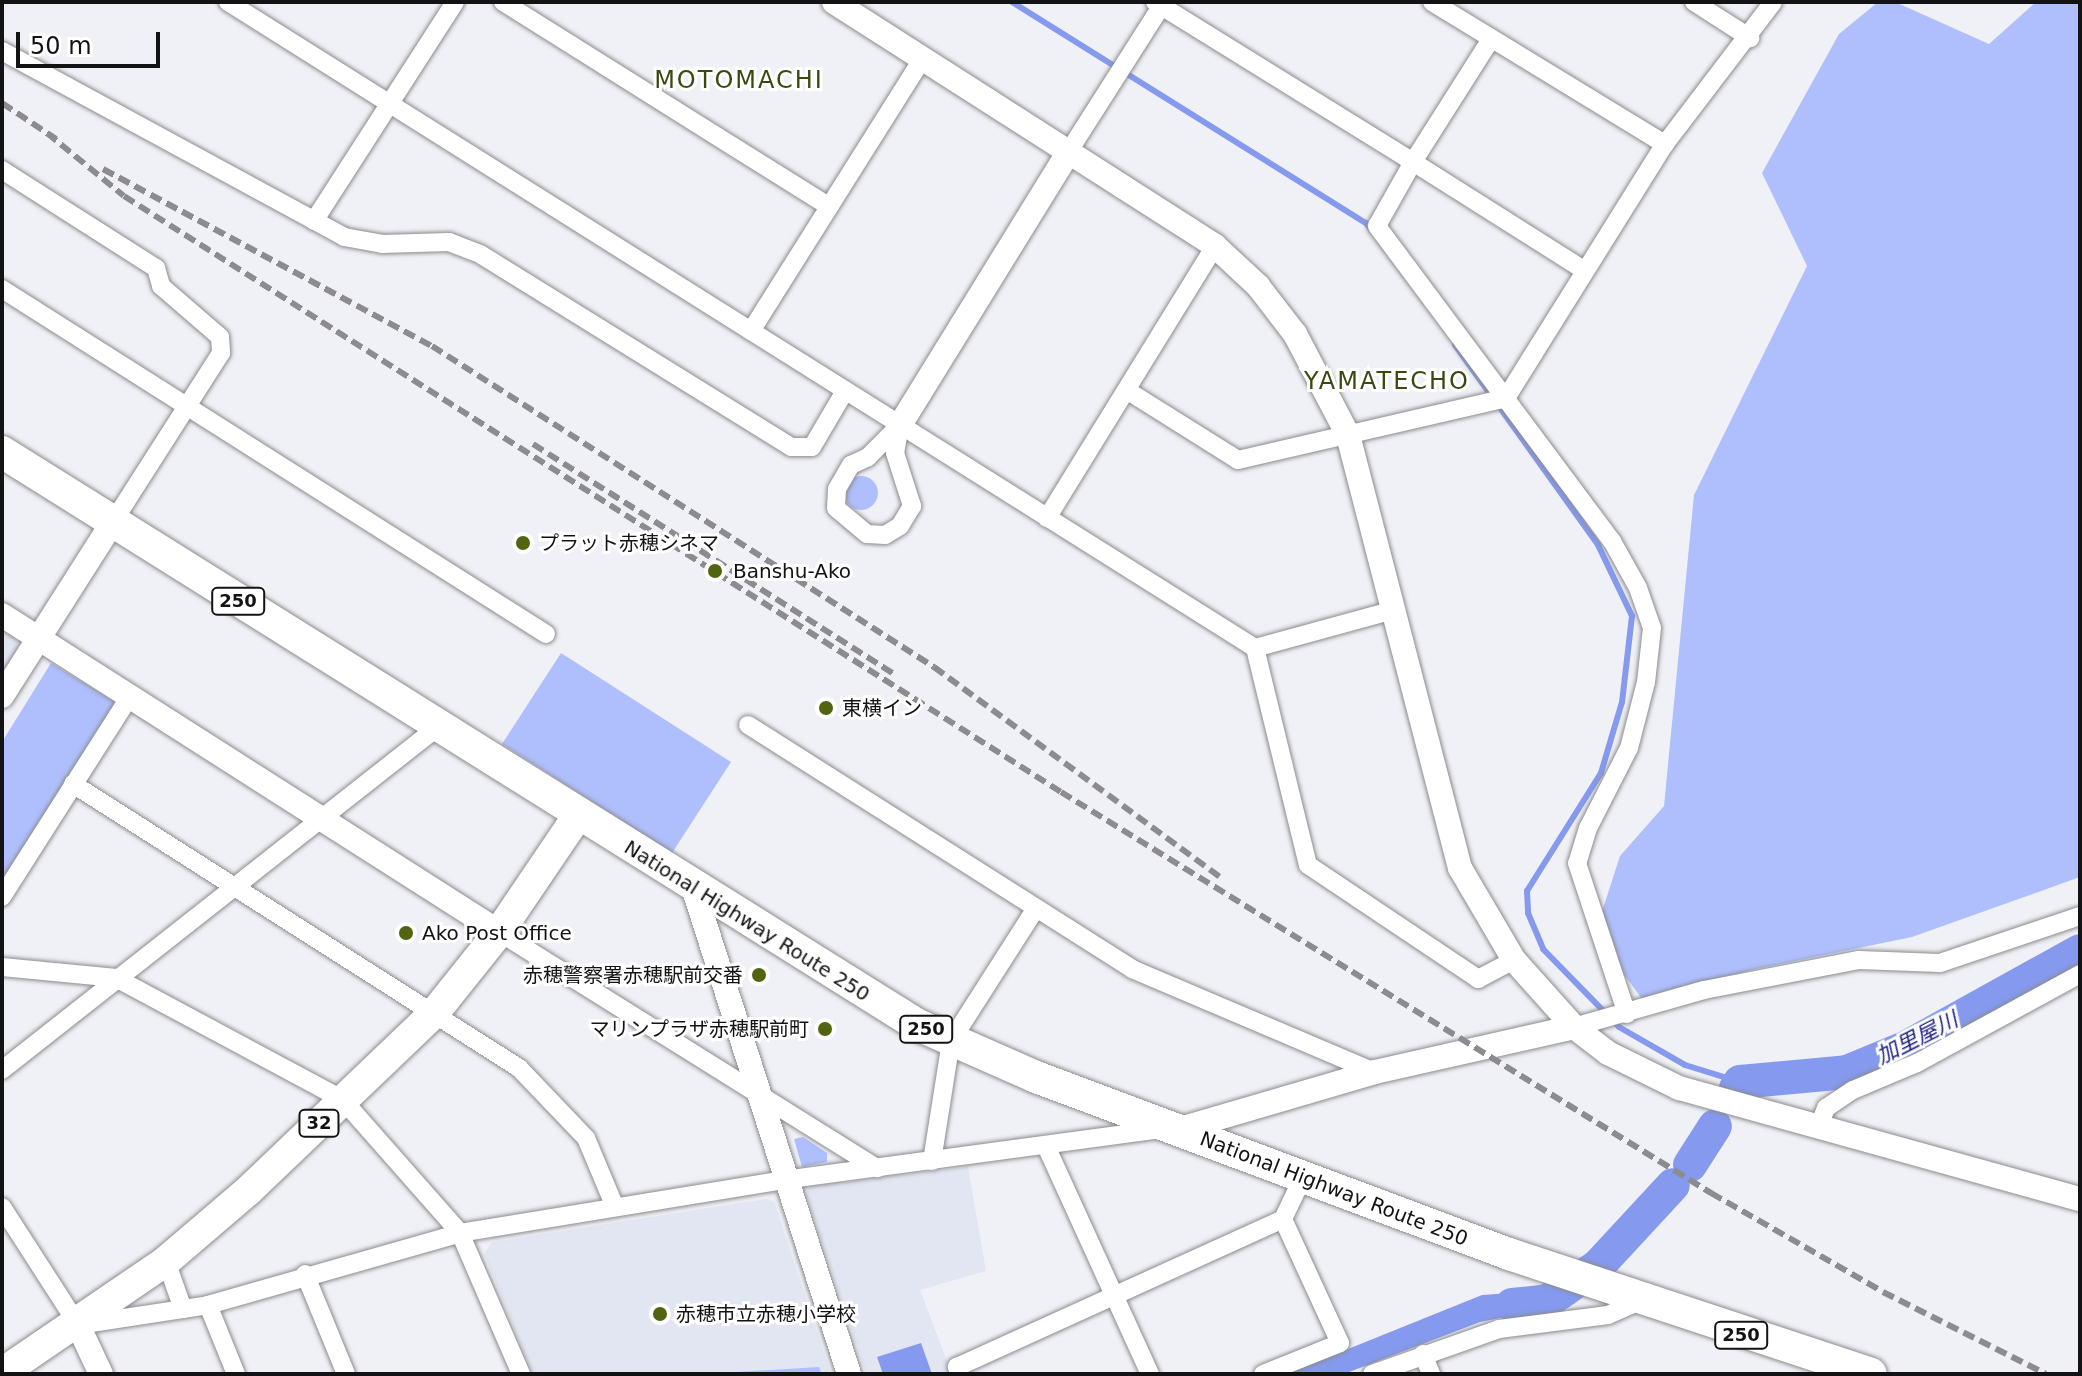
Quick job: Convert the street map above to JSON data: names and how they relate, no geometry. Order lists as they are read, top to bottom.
{
  "streets": {
    "highway": ["250", "National Highway Route 250"],
    "main road": ["32"]
  },
  "crossings": [
    ["National Highway Route 250", "32"]
  ],
  "districts": ["MOTOMACHI", "YAMATECHO"],
  "water": ["加里屋川"],
  "places": [
    "プラット赤穂シネマ",
    "Banshu-Ako",
    "東横イン",
    "Ako Post Office",
    "赤穂警察署赤穂駅前交番",
    "マリンプラザ赤穂駅前町",
    "赤穂市立赤穂小学校"
  ],
  "scale_bar": "50 m"
}
